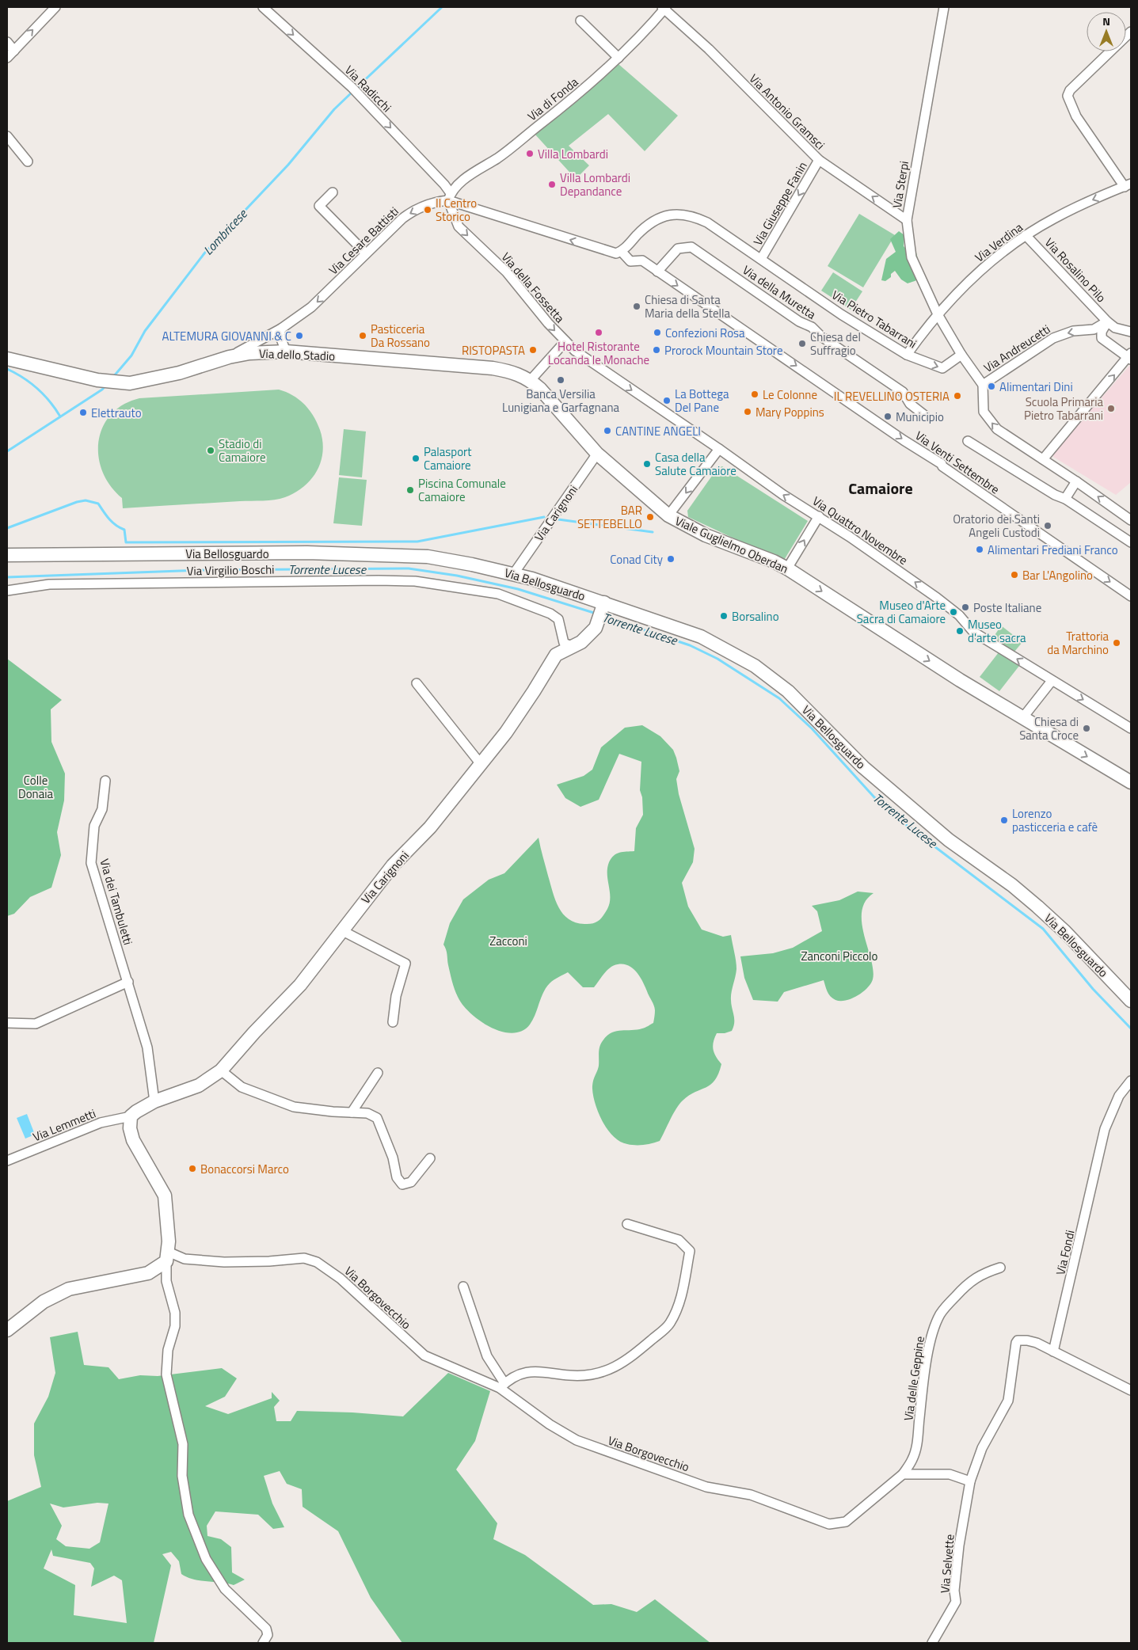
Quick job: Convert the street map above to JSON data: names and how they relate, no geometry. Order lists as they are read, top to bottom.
{
  "streets": {
    "street": [
      "Via Radicchi",
      "Via di Fonda",
      "Via Antonio Gramsci",
      "Via Sterpi",
      "Via Giuseppe Fanin",
      "Via Cesare Battisti",
      "Via Verdina",
      "Via Rosalino Pilo",
      "Via della Fossetta",
      "Via della Muretta",
      "Via Pietro Tabarrani",
      "Via Andreucetti",
      "Via dello Stadio",
      "Via Venti Settembre",
      "Via Carignoni",
      "Via Quattro Novembre",
      "Viale Guglielmo Oberdan",
      "Via Bellosguardo",
      "Via Virgilio Boschi",
      "Via dei Tambuletti",
      "Via Lemmetti",
      "Via Fondi",
      "Via Borgovecchio",
      "Via delle Geppine",
      "Via Selvette"
    ]
  },
  "crossings": [
    ["Via Radicchi", "Via di Fonda"],
    ["Via Radicchi", "Via Cesare Battisti"],
    ["Via Radicchi", "Via della Fossetta"],
    ["Via di Fonda", "Via Antonio Gramsci"],
    ["Via di Fonda", "Via Cesare Battisti"],
    ["Via di Fonda", "Via della Fossetta"],
    ["Via Antonio Gramsci", "Via Sterpi"],
    ["Via Antonio Gramsci", "Via Giuseppe Fanin"],
    ["Via Sterpi", "Via Verdina"],
    ["Via Sterpi", "Via Pietro Tabarrani"],
    ["Via Giuseppe Fanin", "Via Pietro Tabarrani"],
    ["Via Cesare Battisti", "Via della Fossetta"],
    ["Via Cesare Battisti", "Via dello Stadio"],
    ["Via Verdina", "Via Rosalino Pilo"],
    ["Via Verdina", "Via Pietro Tabarrani"],
    ["Via Rosalino Pilo", "Via Andreucetti"],
    ["Via della Fossetta", "Via Quattro Novembre"],
    ["Via della Muretta", "Via Venti Settembre"],
    ["Via Pietro Tabarrani", "Via Venti Settembre"],
    ["Via dello Stadio", "Viale Guglielmo Oberdan"],
    ["Via Carignoni", "Viale Guglielmo Oberdan"],
    ["Via Carignoni", "Via Bellosguardo"],
    ["Via Carignoni", "Via Virgilio Boschi"],
    ["Via Carignoni", "Via dei Tambuletti"],
    ["Via Carignoni", "Via Lemmetti"],
    ["Via Borgovecchio", "Via delle Geppine"]
  ],
  "one_way": [
    "Via Radicchi",
    "Via Giuseppe Fanin",
    "Via Cesare Battisti",
    "Via Verdina",
    "Via della Fossetta",
    "Viale Guglielmo Oberdan"
  ],
  "districts": ["Camaiore"],
  "water": ["Lombricese", "Torrente Lucese"],
  "parks": ["Colle Donaia", "Zacconi", "Zanconi Piccolo"],
  "places": [
    "Villa Lombardi",
    "Villa Lombardi Depandance",
    "Il Centro Storico",
    "Chiesa di Santa Maria della Stella",
    "Hotel Ristorante Locanda le Monache",
    "Confezioni Rosa",
    "ALTEMURA GIOVANNI & C",
    "Pasticceria Da Rossano",
    "Chiesa del Suffragio",
    "RISTOPASTA",
    "Prorock Mountain Store",
    "Banca Versilia Lunigiana e Garfagnana",
    "Alimentari Dini",
    "Le Colonne",
    "IL REVELLINO OSTERIA",
    "La Bottega Del Pane",
    "Scuola Primaria Pietro Tabarrani",
    "Mary Poppins",
    "Elettrauto",
    "Municipio",
    "CANTINE ANGELI",
    "Stadio di Camaiore",
    "Palasport Camaiore",
    "Casa della Salute Camaiore",
    "Piscina Comunale Camaiore",
    "BAR SETTEBELLO",
    "Oratorio dei Santi Angeli Custodi",
    "Alimentari Frediani Franco",
    "Conad City",
    "Bar L'Angolino",
    "Poste Italiane",
    "Museo d'Arte Sacra di Camaiore",
    "Borsalino",
    "Museo d'arte sacra",
    "Trattoria da Marchino",
    "Chiesa di Santa Croce",
    "Lorenzo pasticceria e cafè",
    "Bonaccorsi Marco"
  ],
  "north": "top"
}
